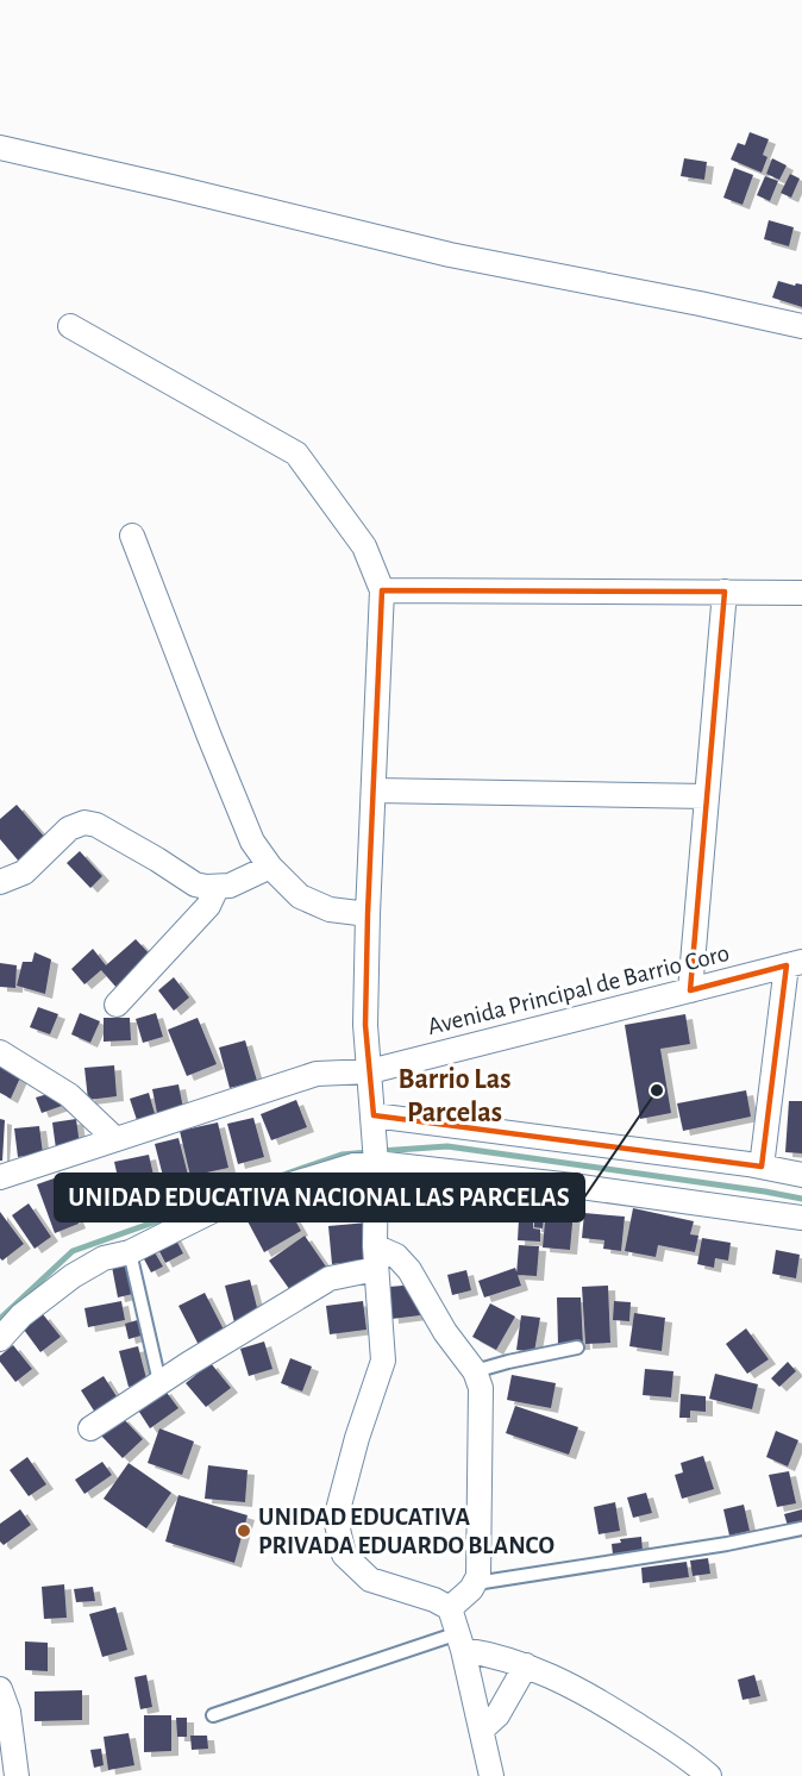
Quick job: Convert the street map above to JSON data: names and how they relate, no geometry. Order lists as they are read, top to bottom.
{
  "streets": {
    "street": ["Avenida Principal de Barrio Coro"]
  },
  "districts": ["Barrio Las Parcelas"],
  "places": ["UNIDAD EDUCATIVA NACIONAL LAS PARCELAS", "UNIDAD EDUCATIVA PRIVADA EDUARDO BLANCO"]
}
